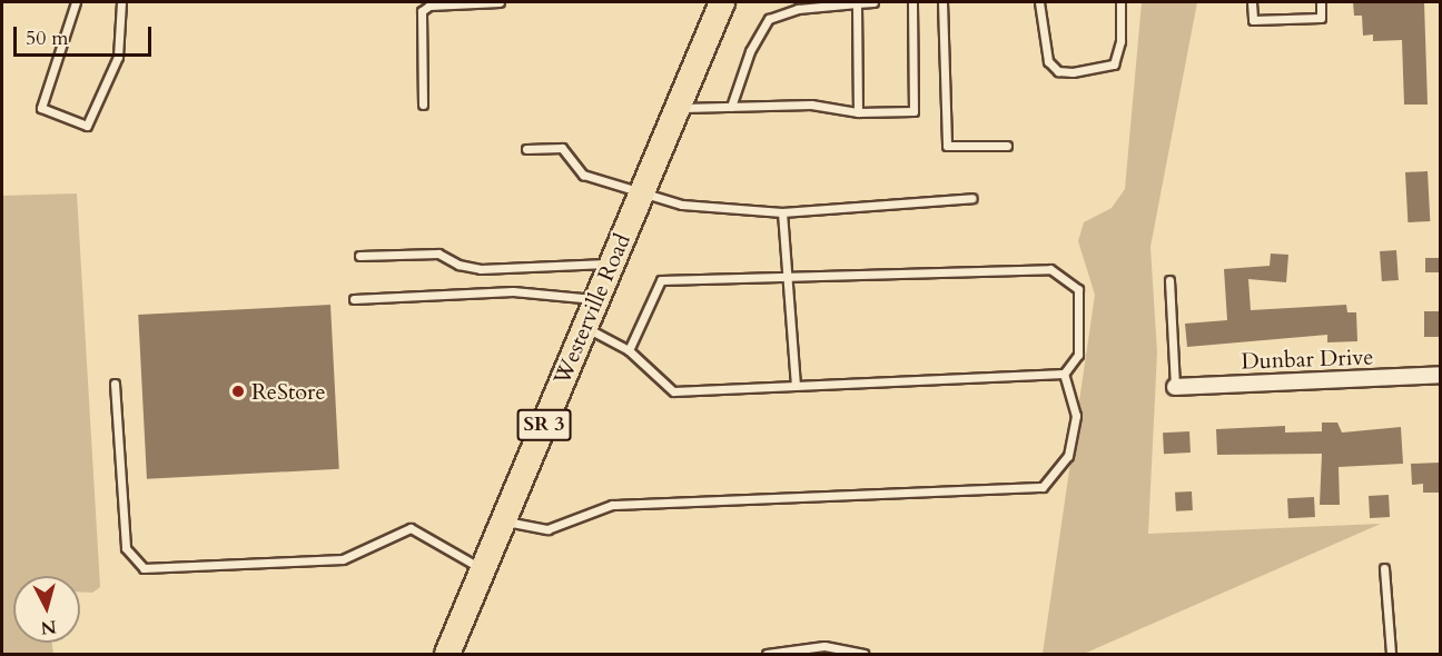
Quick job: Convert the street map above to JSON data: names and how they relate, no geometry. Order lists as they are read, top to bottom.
{
  "streets": {
    "main road": ["Westerville Road", "SR 3"],
    "street": ["Dunbar Drive"]
  },
  "places": ["ReStore"],
  "scale_bar": "50 m",
  "north": "bottom"
}
